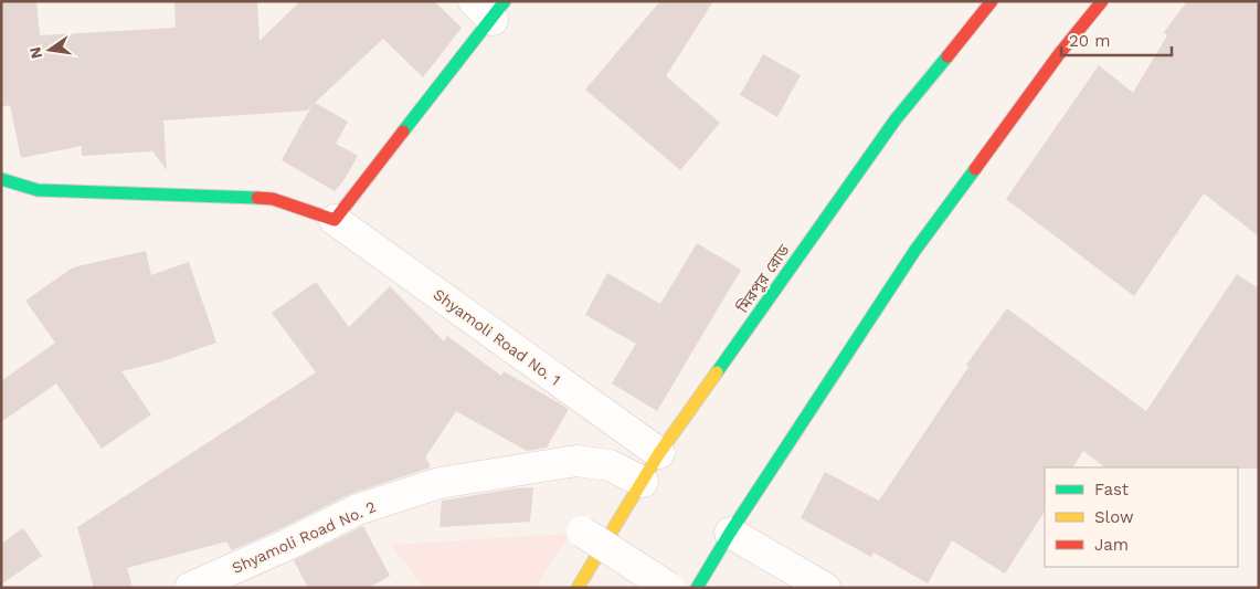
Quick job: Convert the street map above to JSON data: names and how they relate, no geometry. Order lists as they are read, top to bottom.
{
  "streets": {
    "main road": ["মিরপুর রোড", "Shyamoli Road No. 1"],
    "street": ["Shyamoli Road No. 2"]
  },
  "crossings": [
    ["মিরপুর রোড", "Shyamoli Road No. 1"],
    ["মিরপুর রোড", "Shyamoli Road No. 2"]
  ],
  "legend": ["Fast", "Slow", "Jam"],
  "scale_bar": "20 m",
  "north": "left"
}
